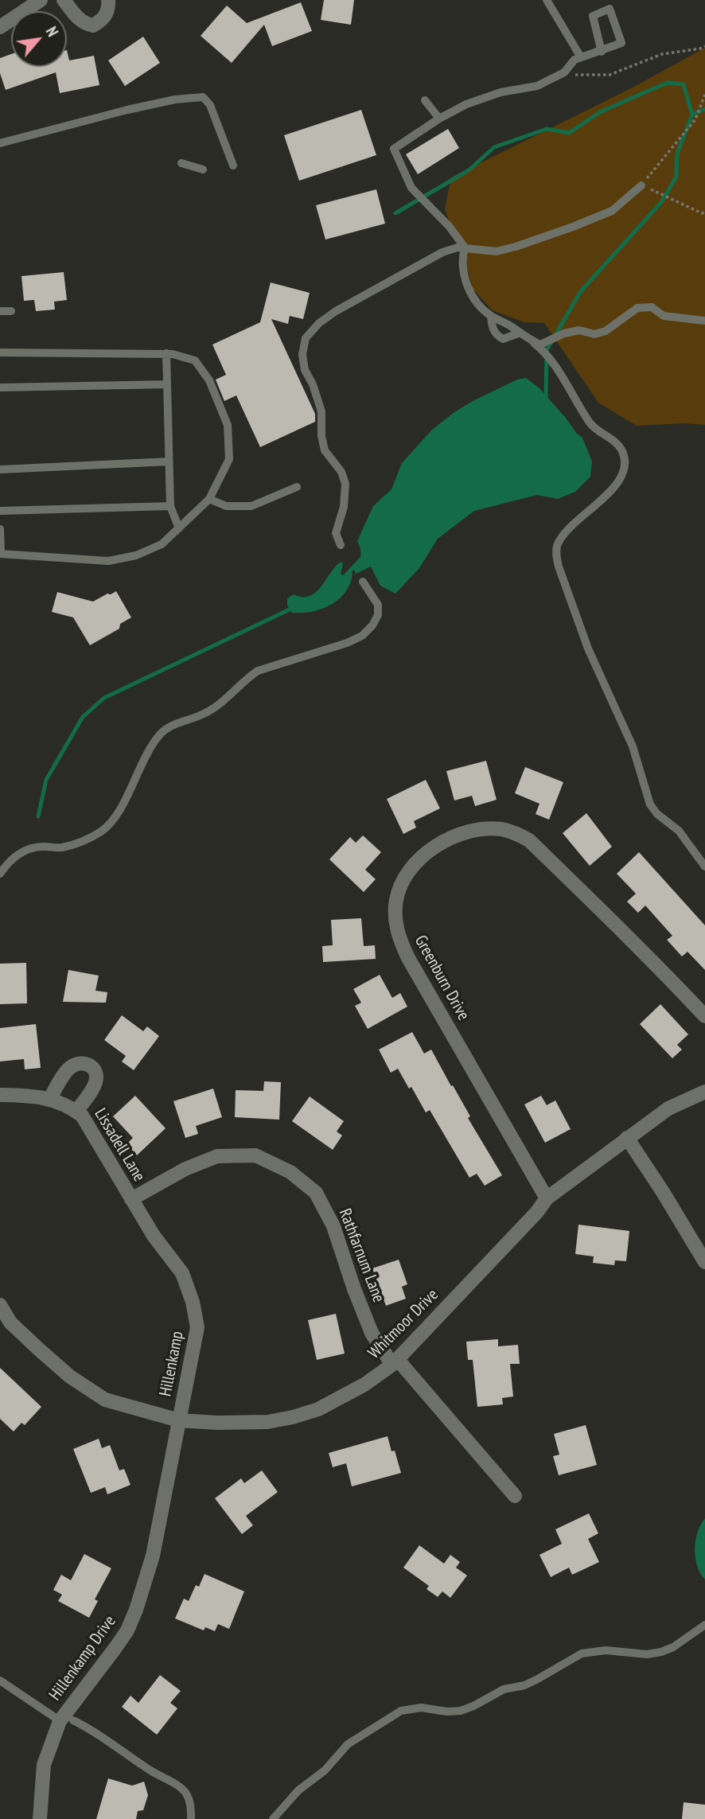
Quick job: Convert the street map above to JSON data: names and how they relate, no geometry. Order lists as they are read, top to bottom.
{
  "streets": {
    "street": [
      "Greenburn Drive",
      "Lissadell Lane",
      "Rathfarnum Lane",
      "Whitmoor Drive",
      "Hillenkamp",
      "Hillenkamp Drive"
    ]
  },
  "crossings": [
    ["Greenburn Drive", "Whitmoor Drive"],
    ["Lissadell Lane", "Rathfarnum Lane"],
    ["Lissadell Lane", "Hillenkamp"],
    ["Rathfarnum Lane", "Whitmoor Drive"],
    ["Rathfarnum Lane", "Hillenkamp"],
    ["Whitmoor Drive", "Hillenkamp"],
    ["Whitmoor Drive", "Hillenkamp Drive"],
    ["Hillenkamp", "Hillenkamp Drive"]
  ],
  "north": "top right"
}
